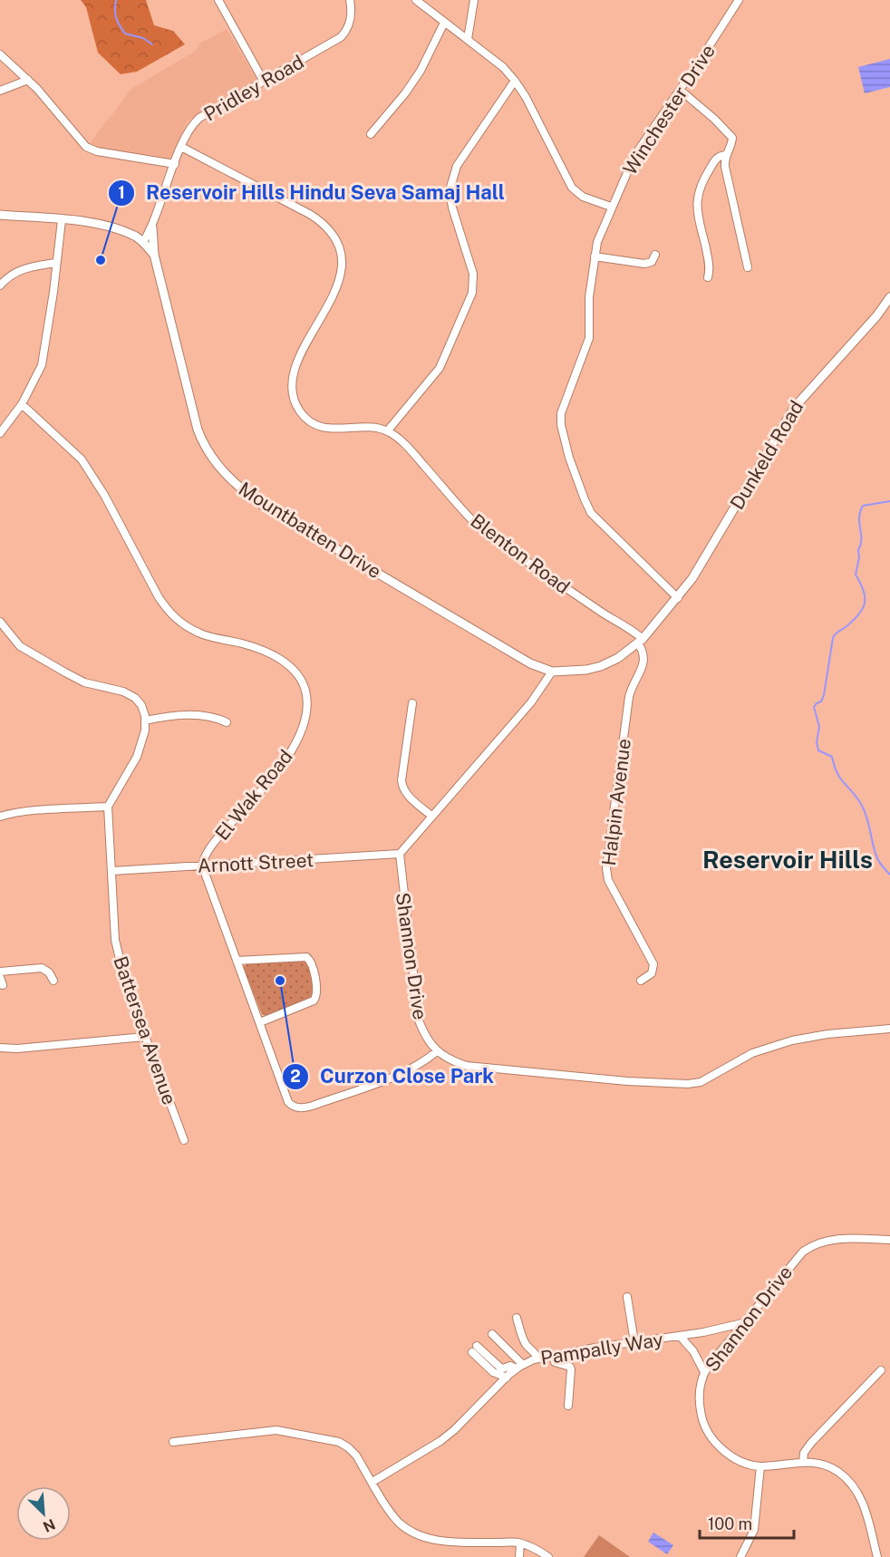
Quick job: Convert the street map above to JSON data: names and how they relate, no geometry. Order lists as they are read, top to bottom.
{
  "streets": {
    "main road": ["Dunkeld Road", "Mountbatten Drive"],
    "street": [
      "Pridley Road",
      "Winchester Drive",
      "Blenton Road",
      "El Wak Road",
      "Halpin Avenue",
      "Arnott Street",
      "Shannon Drive",
      "Battersea Avenue",
      "Pampally Way"
    ]
  },
  "crossings": [
    ["Pridley Road", "Mountbatten Drive"],
    ["Winchester Drive", "Dunkeld Road"],
    ["Winchester Drive", "Mountbatten Drive"],
    ["Dunkeld Road", "Mountbatten Drive"],
    ["Mountbatten Drive", "Blenton Road"],
    ["Mountbatten Drive", "Halpin Avenue"],
    ["Blenton Road", "Halpin Avenue"],
    ["El Wak Road", "Arnott Street"],
    ["Arnott Street", "Shannon Drive"],
    ["Arnott Street", "Battersea Avenue"],
    ["Shannon Drive", "Pampally Way"]
  ],
  "districts": ["Reservoir Hills"],
  "places": ["Reservoir Hills Hindu Seva Samaj Hall", "Curzon Close Park"],
  "scale_bar": "100 m",
  "north": "bottom right"
}
